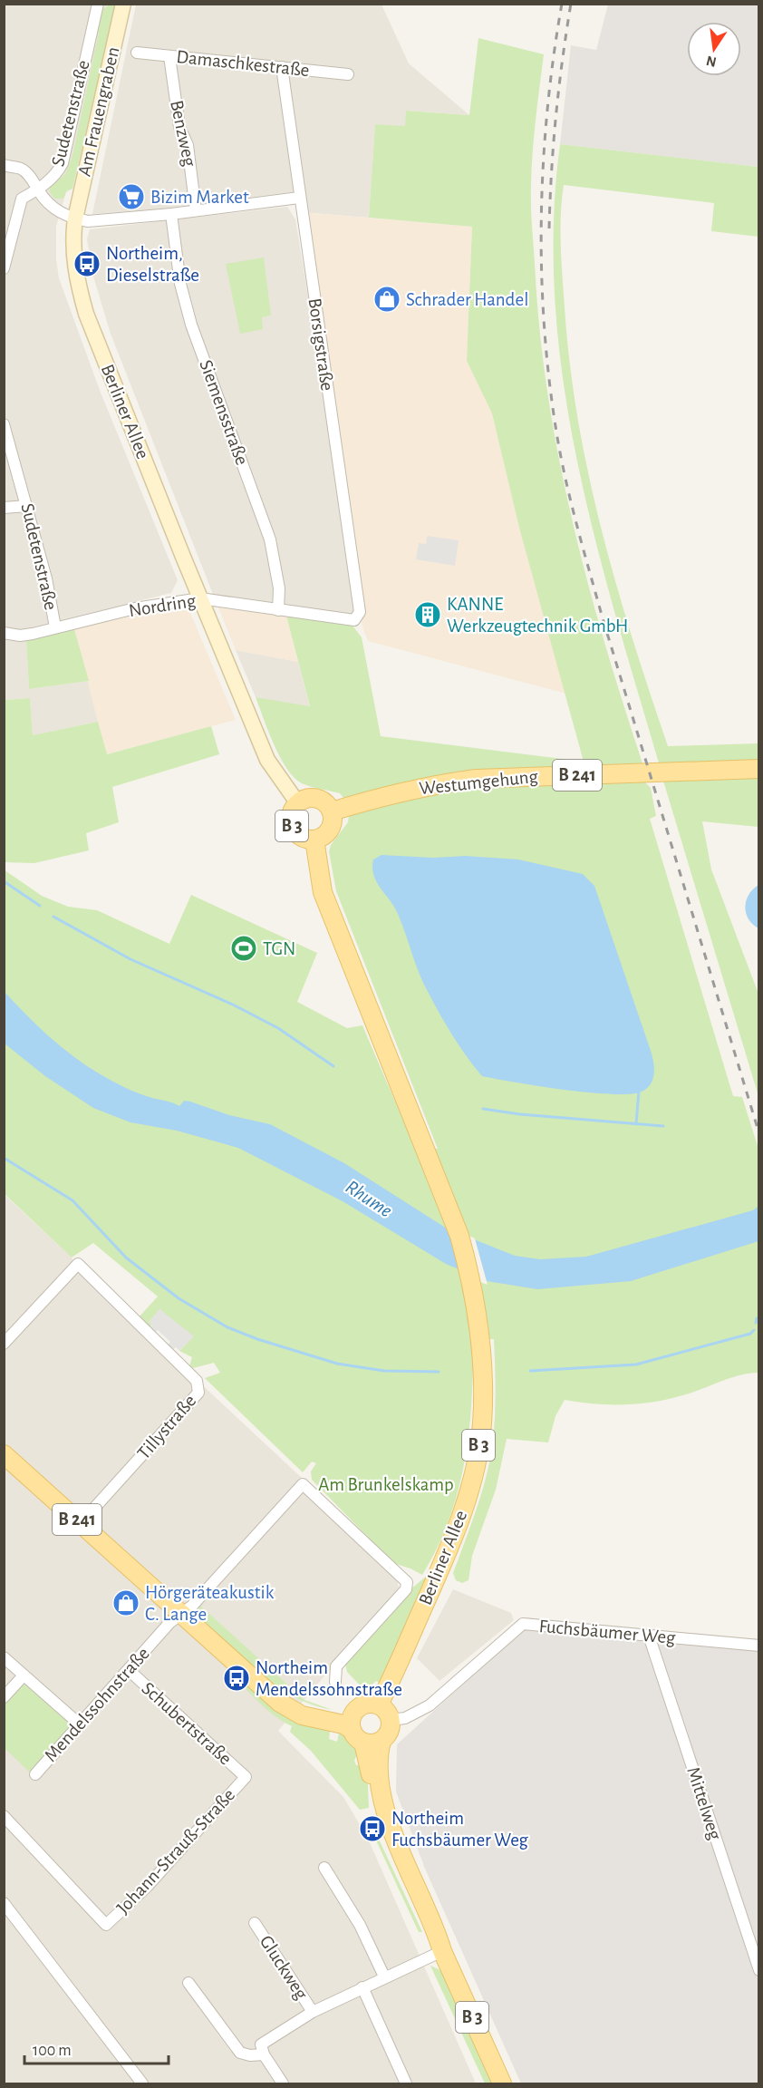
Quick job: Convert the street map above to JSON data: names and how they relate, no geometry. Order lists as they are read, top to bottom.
{
  "streets": {
    "main road": [
      "Am Frauengraben",
      "Berliner Allee",
      "B 241",
      "Westumgehung",
      "B 3"
    ],
    "street": [
      "Damaschkestraße",
      "Sudetenstraße",
      "Benzweg",
      "Borsigstraße",
      "Siemensstraße",
      "Nordring",
      "Tillystraße",
      "Fuchsbäumer Weg",
      "Mendelssohnstraße",
      "Schubertstraße",
      "Mittelweg",
      "Johann-Strauß-Straße",
      "Gluckweg"
    ]
  },
  "crossings": [
    ["Damaschkestraße", "Benzweg"],
    ["Damaschkestraße", "Borsigstraße"],
    ["Am Frauengraben", "Berliner Allee"],
    ["Sudetenstraße", "Nordring"],
    ["Borsigstraße", "Nordring"],
    ["Berliner Allee", "Nordring"],
    ["Berliner Allee", "B 241"],
    ["Berliner Allee", "Westumgehung"],
    ["Berliner Allee", "B 3"],
    ["Berliner Allee", "Fuchsbäumer Weg"],
    ["Siemensstraße", "Nordring"],
    ["Nordring", "B 3"],
    ["B 241", "B 3"],
    ["B 241", "Tillystraße"],
    ["B 241", "Fuchsbäumer Weg"],
    ["B 241", "Mendelssohnstraße"],
    ["Westumgehung", "B 3"],
    ["B 3", "Fuchsbäumer Weg"],
    ["Fuchsbäumer Weg", "Mittelweg"],
    ["Mendelssohnstraße", "Schubertstraße"],
    ["Schubertstraße", "Johann-Strauß-Straße"]
  ],
  "water": ["Rhume"],
  "parks": ["Am Brunkelskamp"],
  "places": {
    "supermarket": ["Bizim Market"],
    "bus stop": ["Northeim, Dieselstraße", "Northeim Mendelssohnstraße", "Northeim Fuchsbäumer Weg"],
    "shop": ["Schrader Handel", "Hörgeräteakustik C. Lange"],
    "building": ["KANNE Werkzeugtechnik GmbH"],
    "sports": ["TGN"]
  },
  "scale_bar": "100 m",
  "north": "bottom"
}
